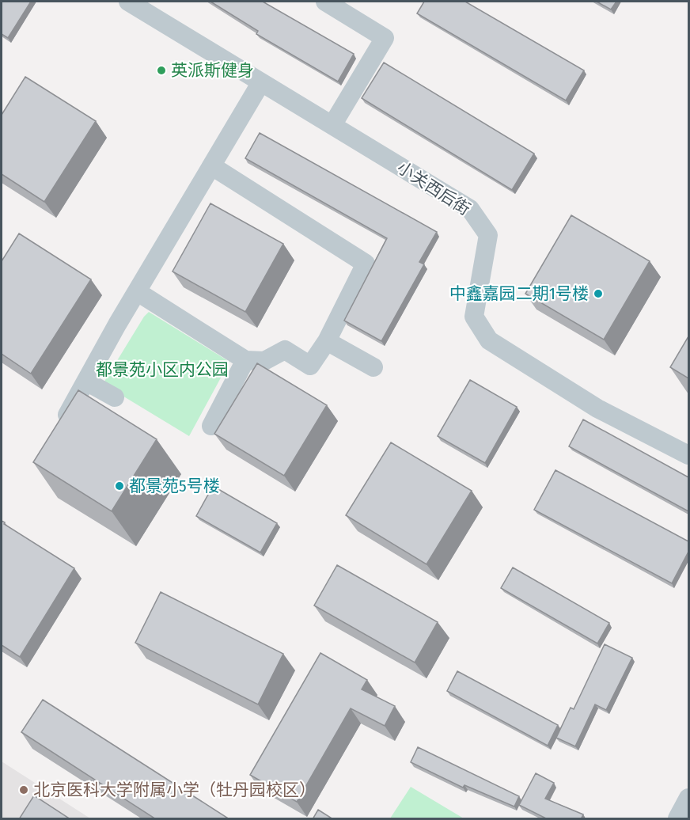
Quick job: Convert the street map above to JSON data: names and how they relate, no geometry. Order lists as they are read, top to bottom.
{
  "streets": {
    "street": ["小关西后街"]
  },
  "parks": ["都景苑小区内公园"],
  "places": [
    "英派斯健身",
    "中鑫嘉园二期1号楼",
    "都景苑5号楼",
    "北京医科大学附属小学（牡丹园校区）"
  ]
}
